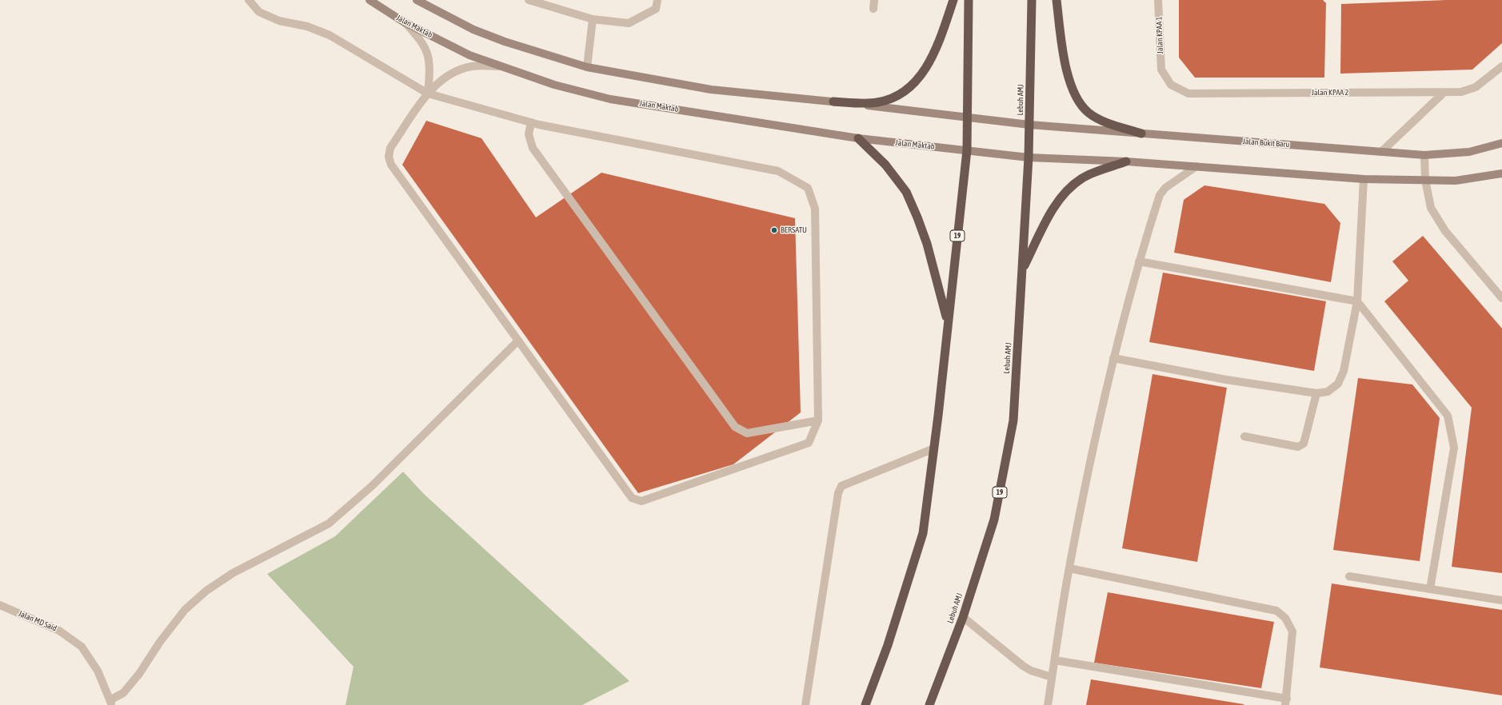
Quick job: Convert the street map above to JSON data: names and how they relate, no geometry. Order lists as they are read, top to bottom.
{
  "streets": {
    "highway": ["Lebuh AMJ", "19"],
    "main road": ["Jalan Maktab", "Jalan Bukit Baru"],
    "street": ["Jalan KPAA 1", "Jalan KPAA 2", "Jalan MD Said"]
  },
  "crossings": [
    ["Jalan Maktab", "Lebuh AMJ"],
    ["Jalan Maktab", "19"],
    ["Jalan KPAA 1", "Jalan KPAA 2"],
    ["Lebuh AMJ", "Jalan Bukit Baru"],
    ["Jalan Bukit Baru", "19"]
  ],
  "places": ["BERSATU"]
}
